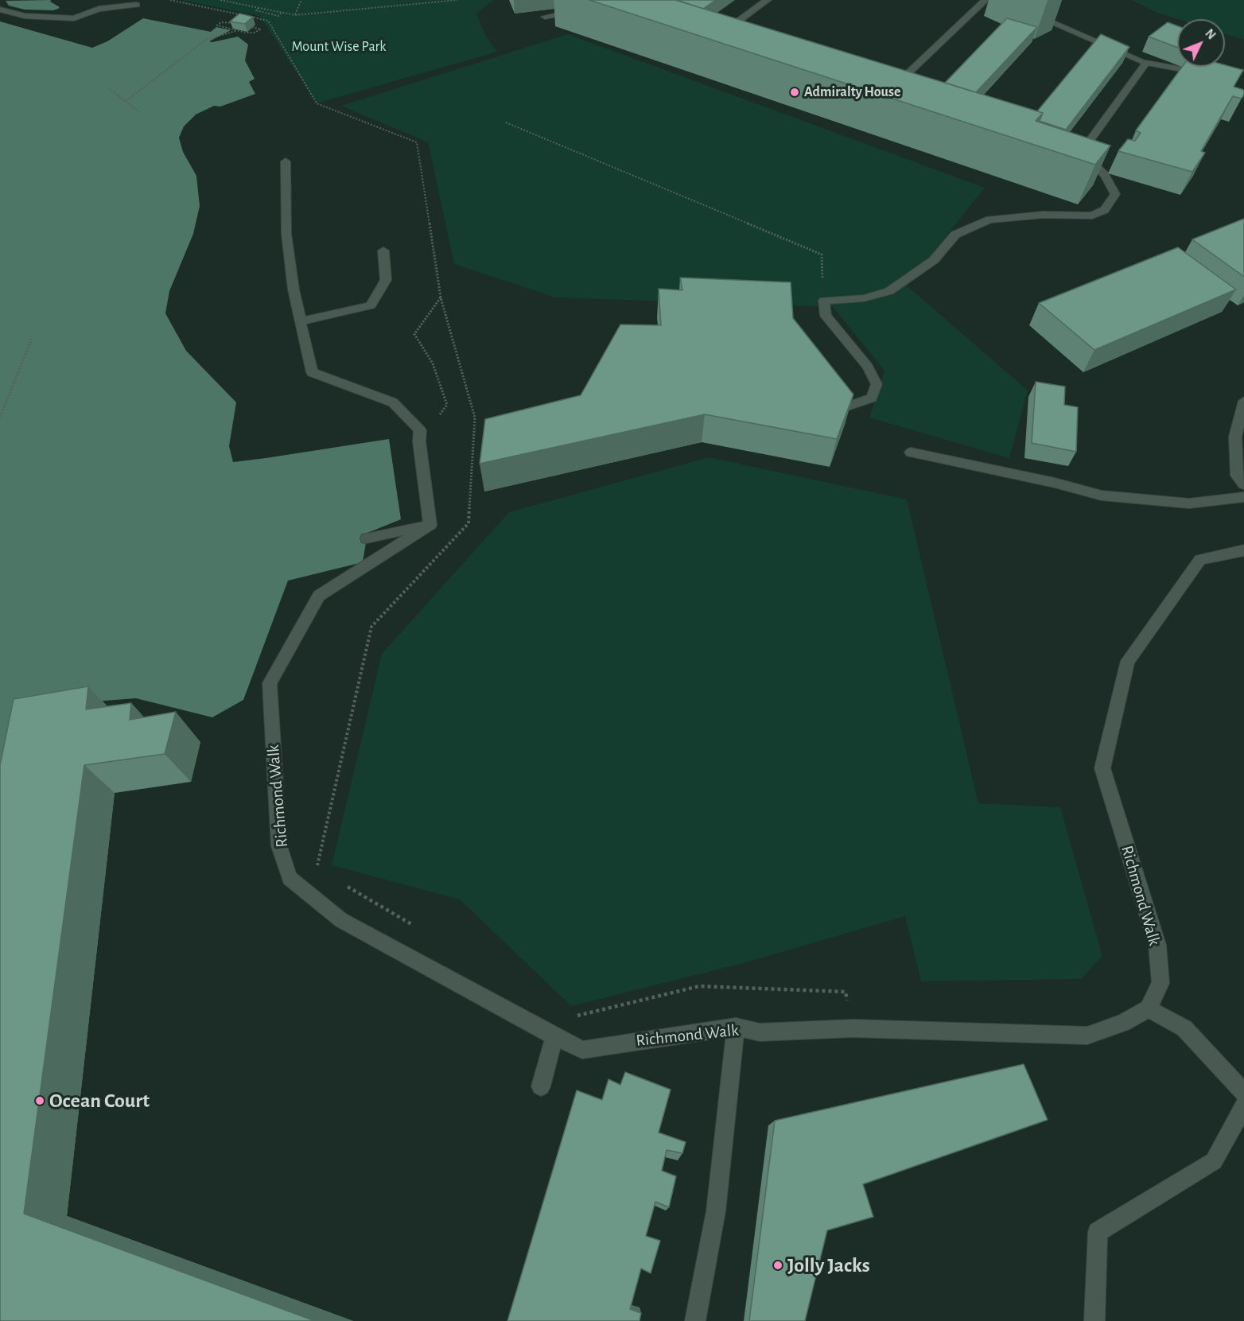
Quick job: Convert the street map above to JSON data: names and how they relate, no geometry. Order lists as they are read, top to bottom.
{
  "streets": {
    "street": ["Richmond Walk"]
  },
  "parks": ["Mount Wise Park"],
  "places": ["Admiralty House", "Ocean Court", "Jolly Jacks"],
  "north": "top right"
}
